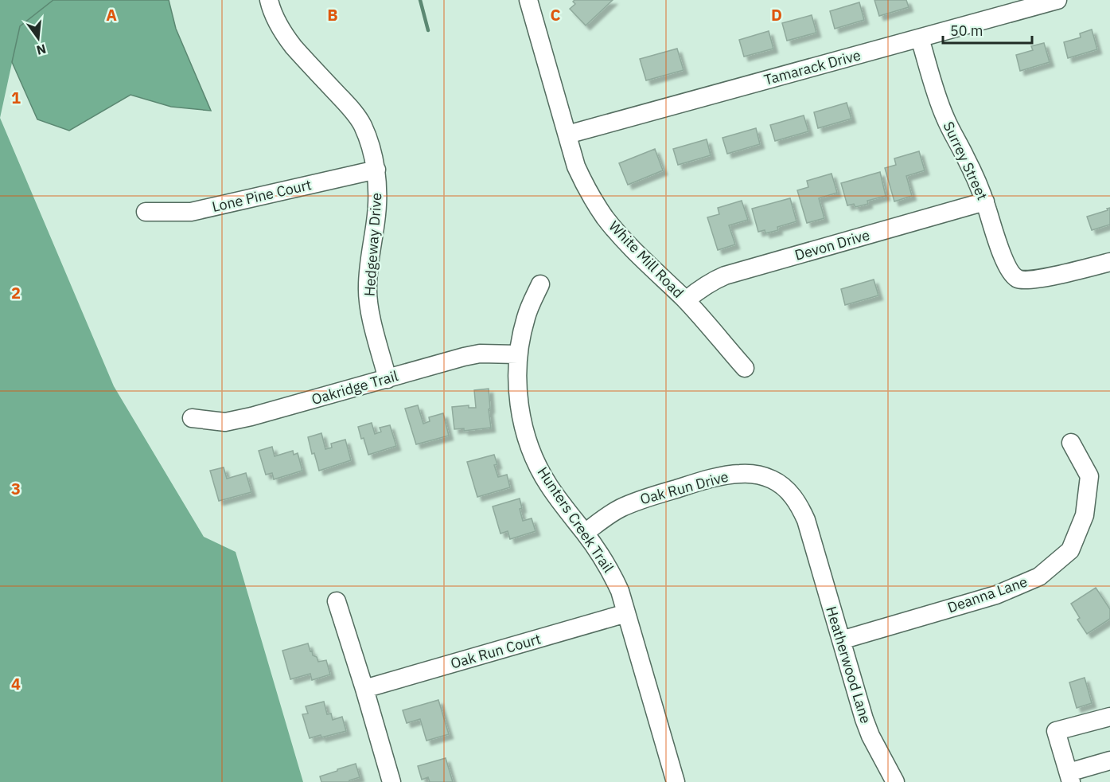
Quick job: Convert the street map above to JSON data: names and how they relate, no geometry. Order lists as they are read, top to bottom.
{
  "streets": {
    "street": [
      "Tamarack Drive",
      "Surrey Street",
      "Lone Pine Court",
      "Hedgeway Drive",
      "Devon Drive",
      "White Mill Road",
      "Oakridge Trail",
      "Oak Run Drive",
      "Hunters Creek Trail",
      "Deanna Lane",
      "Oak Run Court",
      "Heatherwood Lane"
    ]
  },
  "crossings": [
    ["Tamarack Drive", "Surrey Street"],
    ["Tamarack Drive", "White Mill Road"],
    ["Surrey Street", "Devon Drive"],
    ["Lone Pine Court", "Hedgeway Drive"],
    ["Hedgeway Drive", "Oakridge Trail"],
    ["Devon Drive", "White Mill Road"],
    ["Oakridge Trail", "Hunters Creek Trail"],
    ["Oak Run Drive", "Hunters Creek Trail"],
    ["Oak Run Drive", "Heatherwood Lane"],
    ["Hunters Creek Trail", "Oak Run Court"],
    ["Deanna Lane", "Heatherwood Lane"]
  ],
  "scale_bar": "50 m",
  "north": "bottom",
  "grid": {
    "columns": [
      "A",
      "B",
      "C",
      "D"
    ],
    "rows": [
      "1",
      "2",
      "3",
      "4"
    ]
  }
}
